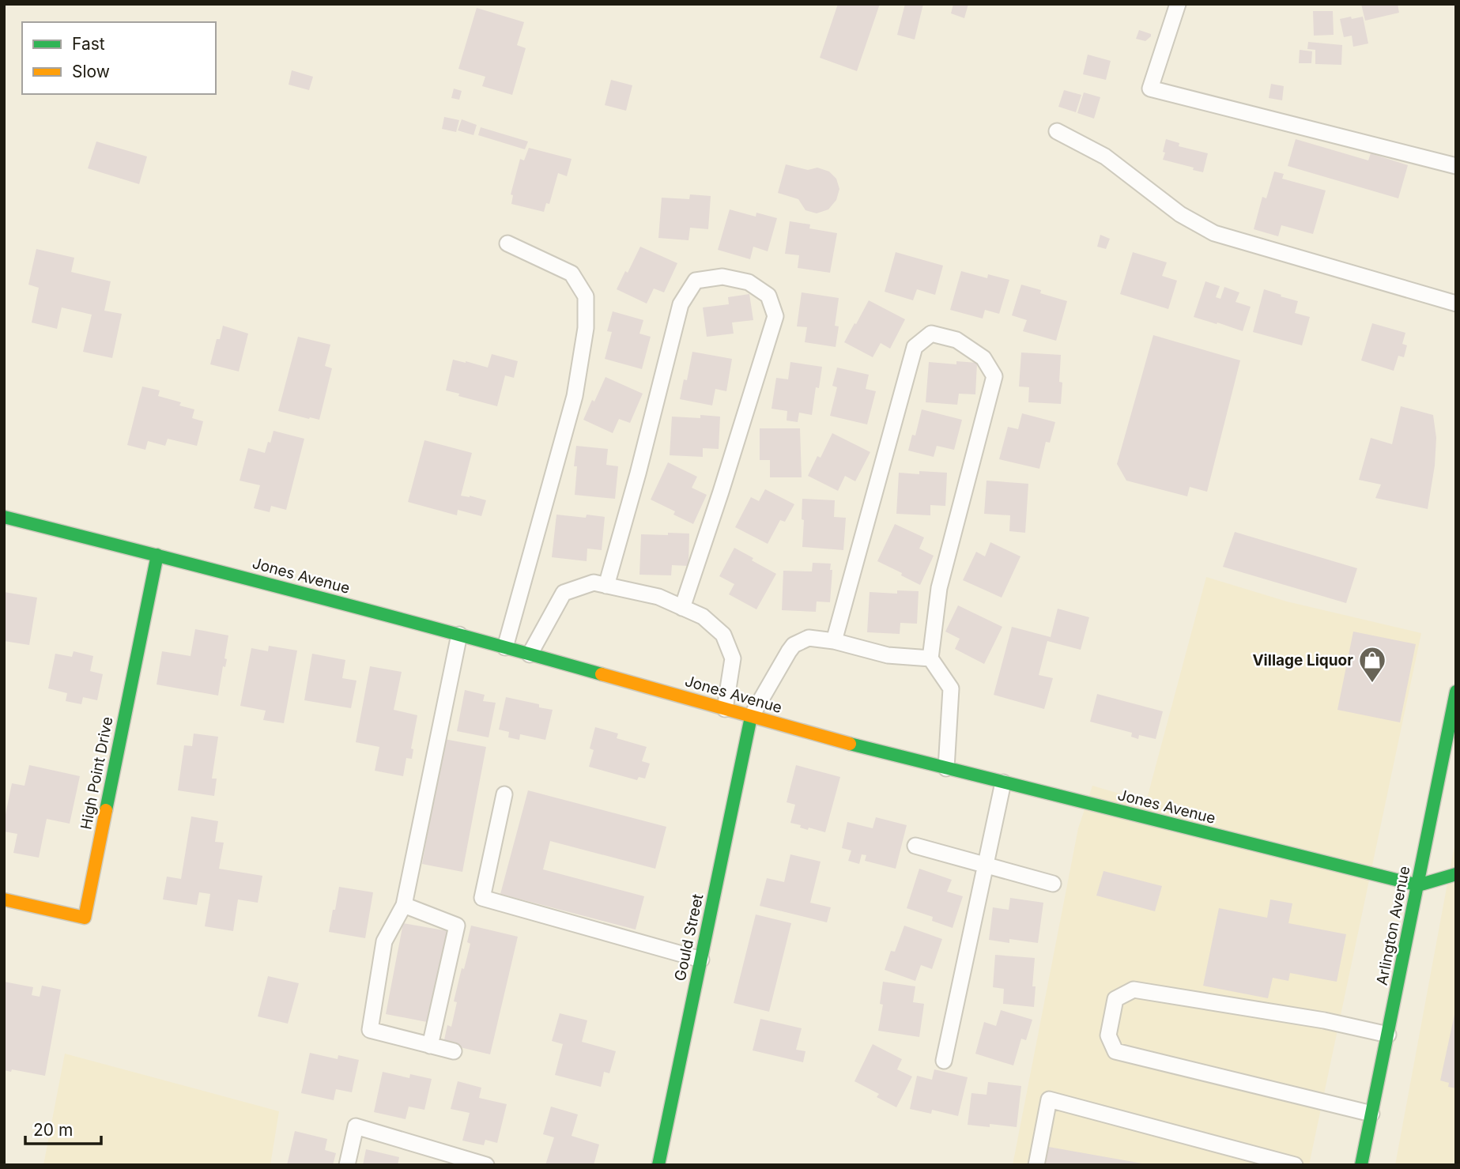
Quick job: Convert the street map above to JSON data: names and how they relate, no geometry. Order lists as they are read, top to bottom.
{
  "streets": {
    "street": [
      "Jones Avenue",
      "High Point Drive",
      "Arlington Avenue",
      "Gould Street"
    ]
  },
  "crossings": [
    ["Jones Avenue", "High Point Drive"],
    ["Jones Avenue", "Arlington Avenue"],
    ["Jones Avenue", "Gould Street"]
  ],
  "places": {
    "shop": ["Village Liquor"]
  },
  "legend": ["Fast", "Slow"],
  "scale_bar": "20 m"
}
